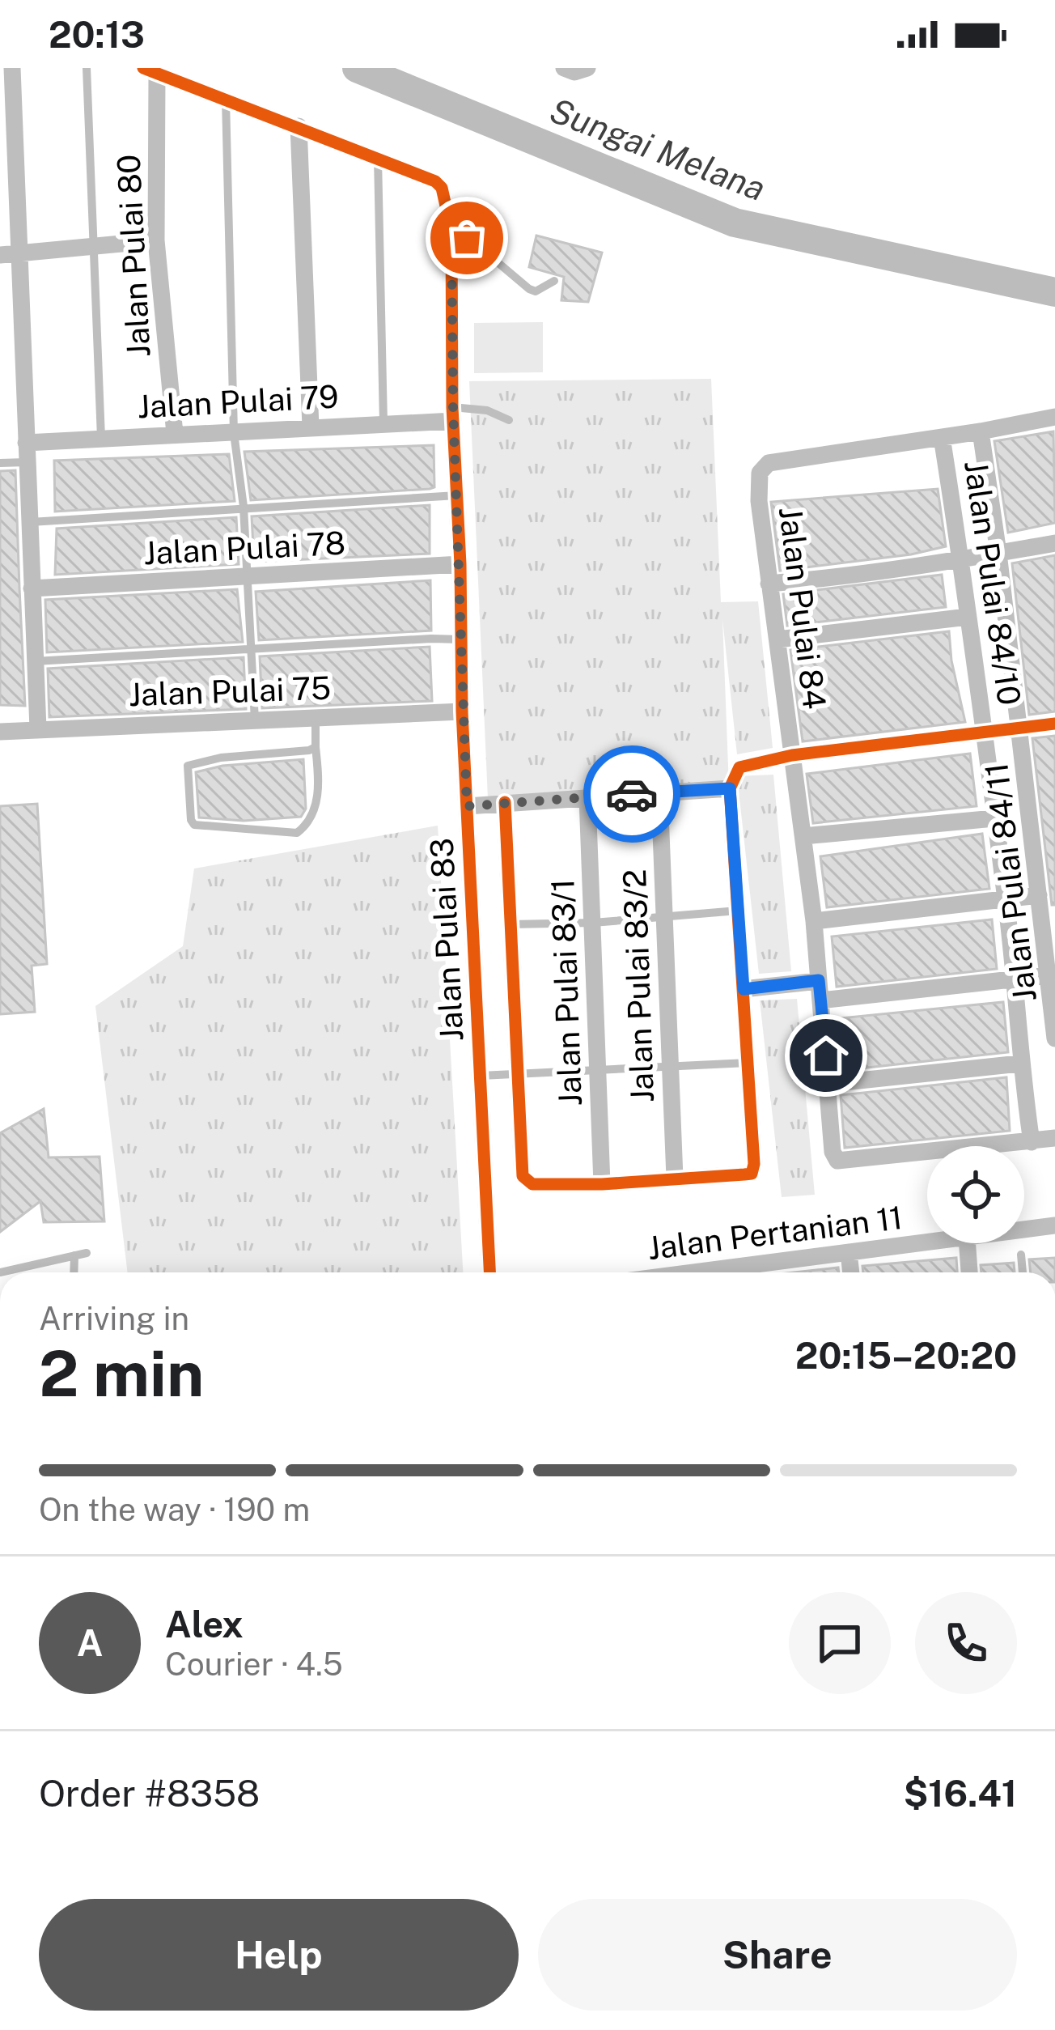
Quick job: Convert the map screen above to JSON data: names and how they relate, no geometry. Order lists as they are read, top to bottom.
{
  "streets": {
    "street": [
      "Jalan Pulai 80",
      "Jalan Pulai 79",
      "Jalan Pulai 78",
      "Jalan Pulai 84/10",
      "Jalan Pulai 84",
      "Jalan Pulai 75",
      "Jalan Pulai 84/11",
      "Jalan Pulai 83",
      "Jalan Pulai 83/2",
      "Jalan Pulai 83/1",
      "Jalan Pertanian 11"
    ]
  },
  "crossings": [
    ["Jalan Pulai 80", "Jalan Pulai 79"],
    ["Jalan Pulai 79", "Jalan Pulai 83"],
    ["Jalan Pulai 78", "Jalan Pulai 83"],
    ["Jalan Pulai 84/10", "Jalan Pulai 84"],
    ["Jalan Pulai 75", "Jalan Pulai 83"]
  ],
  "water": ["Sungai Melana"],
  "page": {
    "status": "20:13",
    "heading": ["2 min", "Arriving in", "20:15–20:20"],
    "panel": [
      "Alex",
      "Courier · 4.5",
      "Order #8358",
      "$16.41"
    ],
    "bar": "On the way · 190 m",
    "round": "A",
    "buttons": ["Help", "Share"]
  }
}
